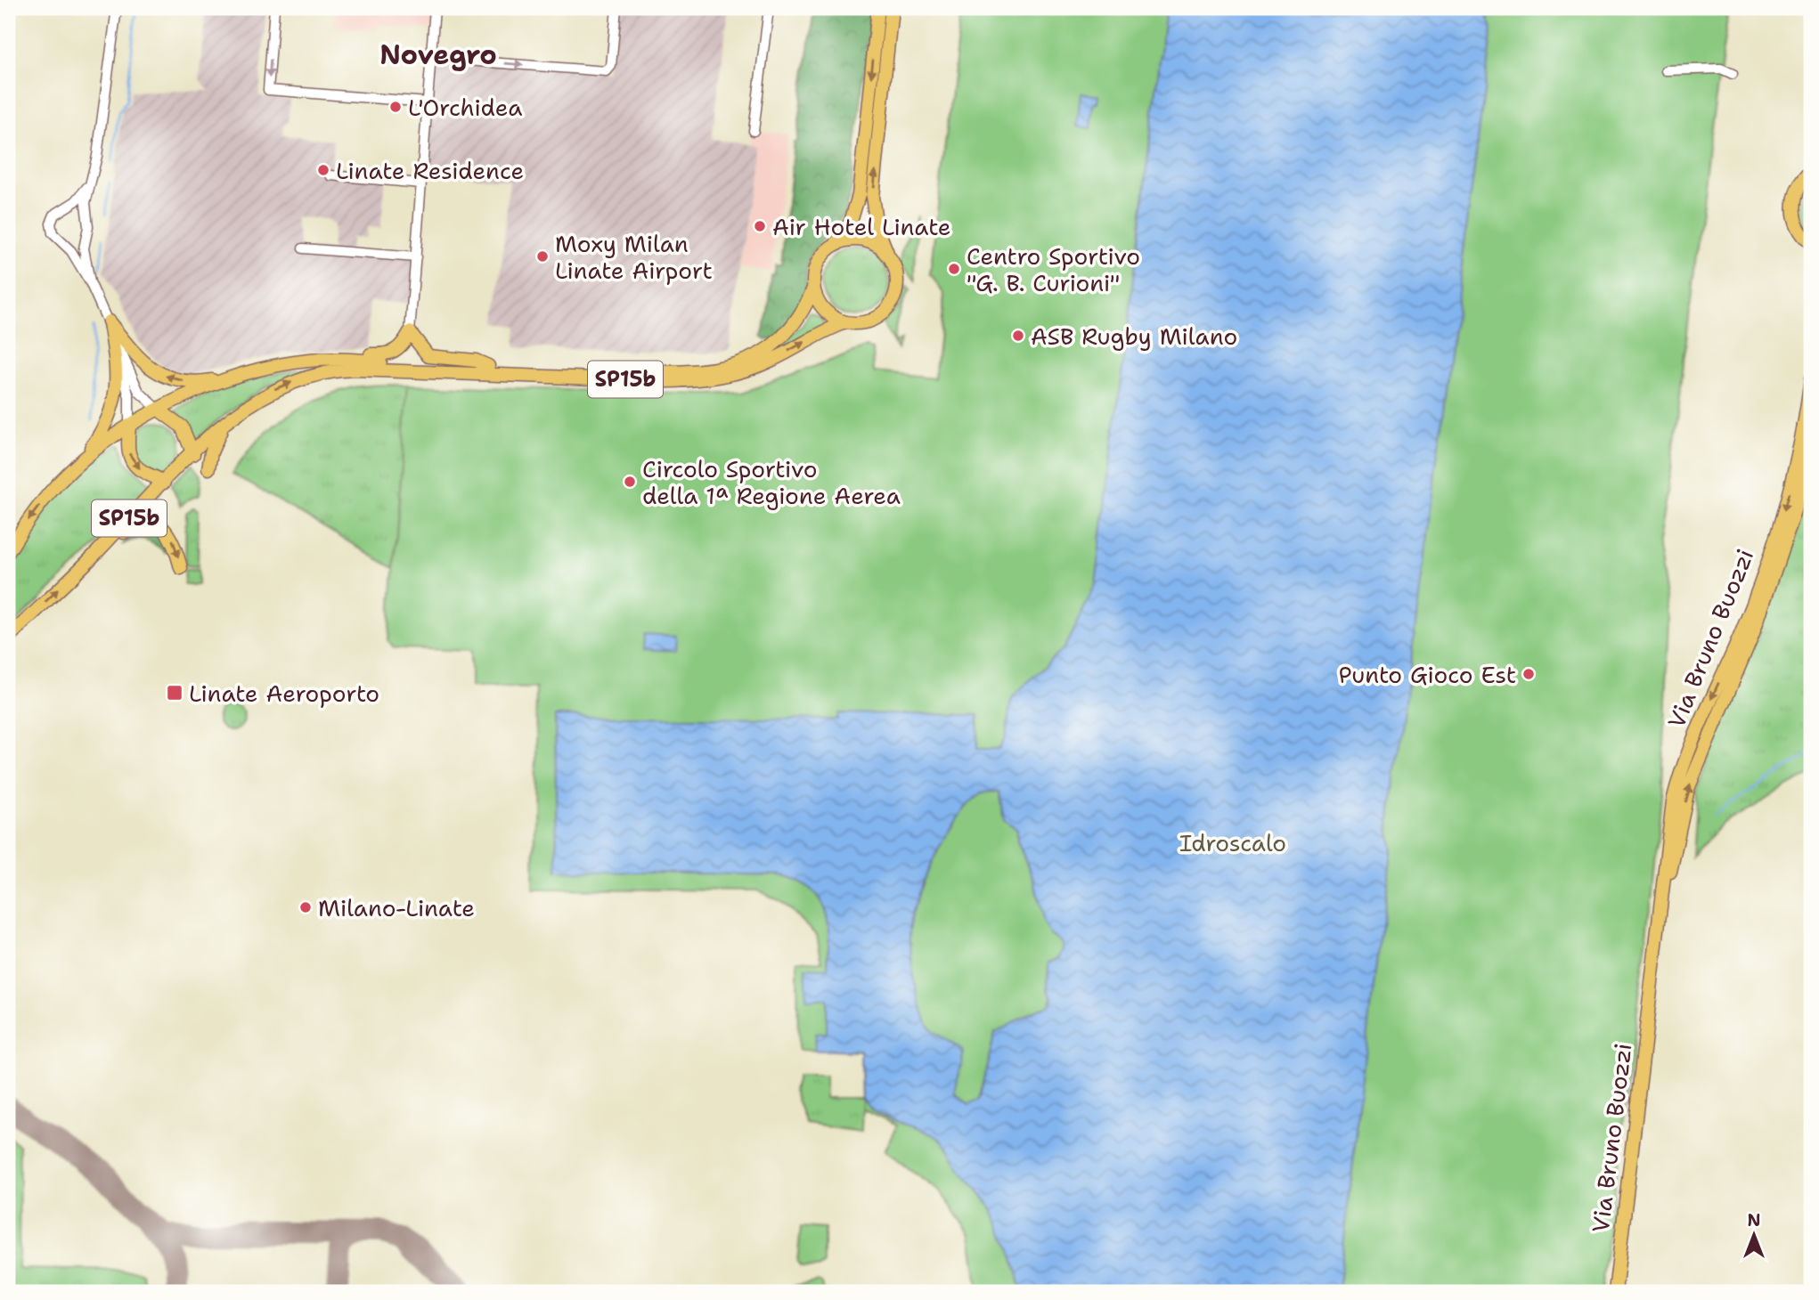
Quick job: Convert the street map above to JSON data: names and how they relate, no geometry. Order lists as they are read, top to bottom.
{
  "streets": {
    "main road": ["SP15b", "Via Bruno Buozzi"]
  },
  "districts": ["Novegro"],
  "parks": ["Idroscalo"],
  "places": {
    "other": [
      "L'Orchidea",
      "Linate Residence",
      "Air Hotel Linate",
      "Moxy Milan Linate Airport",
      "Centro Sportivo \"G. B. Curioni\"",
      "ASB Rugby Milano",
      "Circolo Sportivo della 1ª Regione Aerea",
      "Punto Gioco Est",
      "Milano-Linate"
    ],
    "transit": ["Linate Aeroporto"]
  },
  "north": "top"
}
